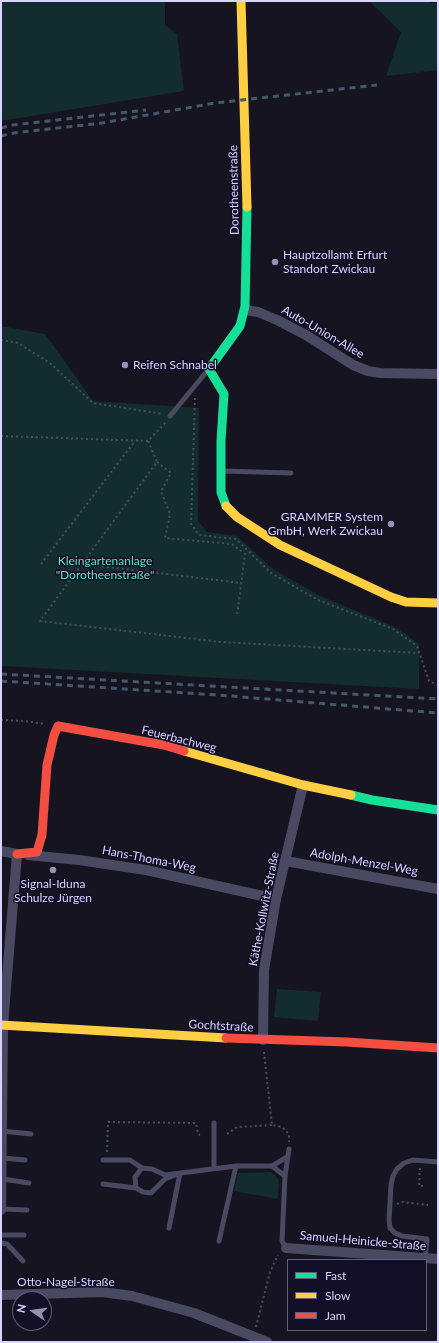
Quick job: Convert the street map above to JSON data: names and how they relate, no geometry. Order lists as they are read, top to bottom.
{
  "streets": {
    "street": [
      "Dorotheenstraße",
      "Auto-Union-Allee",
      "Feuerbachweg",
      "Hans-Thoma-Weg",
      "Adolph-Menzel-Weg",
      "Käthe-Kollwitz-Straße",
      "Gochtstraße",
      "Samuel-Heinicke-Straße",
      "Otto-Nagel-Straße"
    ]
  },
  "crossings": [
    ["Dorotheenstraße", "Auto-Union-Allee"],
    ["Feuerbachweg", "Käthe-Kollwitz-Straße"],
    ["Hans-Thoma-Weg", "Käthe-Kollwitz-Straße"],
    ["Adolph-Menzel-Weg", "Käthe-Kollwitz-Straße"],
    ["Käthe-Kollwitz-Straße", "Gochtstraße"]
  ],
  "parks": ["Kleingartenanlage \"Dorotheenstraße\""],
  "places": [
    "Hauptzollamt Erfurt Standort Zwickau",
    "Reifen Schnabel",
    "GRAMMER System GmbH, Werk Zwickau",
    "Signal-Iduna Schulze Jürgen"
  ],
  "legend": ["Fast", "Slow", "Jam"],
  "north": "left"
}
